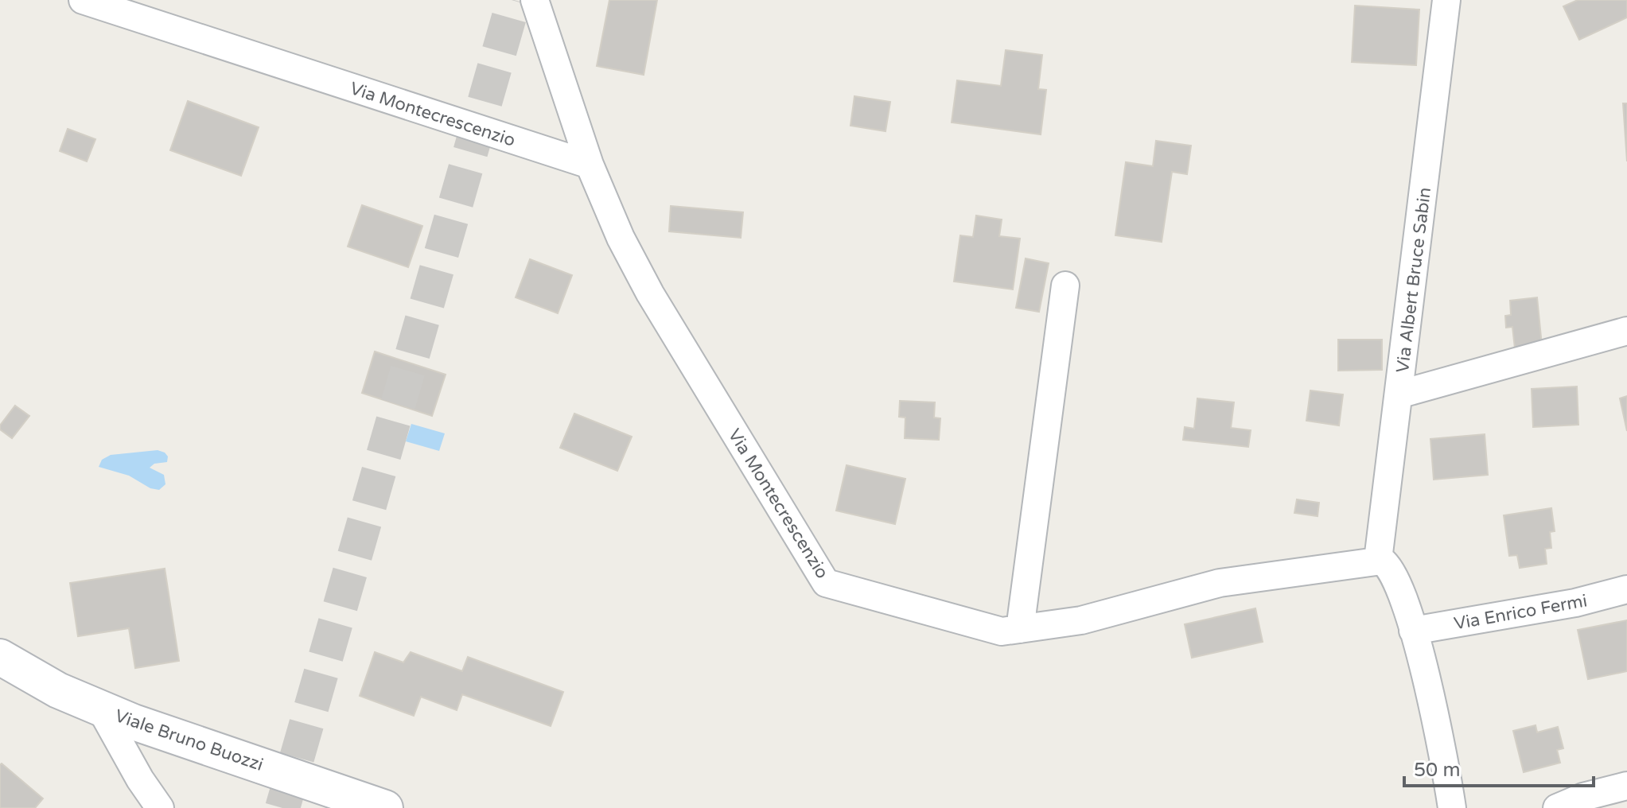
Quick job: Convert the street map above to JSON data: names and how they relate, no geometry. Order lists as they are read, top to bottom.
{
  "streets": {
    "main road": ["Viale Bruno Buozzi"],
    "street": ["Via Montecrescenzio", "Via Albert Bruce Sabin", "Via Enrico Fermi"]
  },
  "crossings": [
    ["Via Montecrescenzio", "Via Albert Bruce Sabin"]
  ],
  "scale_bar": "50 m"
}
